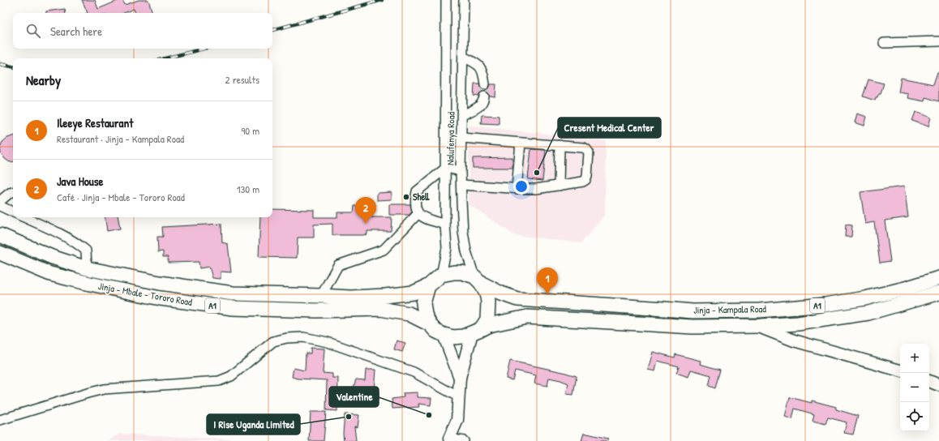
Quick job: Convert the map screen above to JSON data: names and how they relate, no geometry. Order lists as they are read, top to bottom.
{
  "streets": {
    "highway": ["Jinja - Mbale - Tororo Road", "A1", "Jinja - Kampala Road"],
    "street": ["Nalufenya Road"]
  },
  "crossings": [
    ["Nalufenya Road", "Jinja - Mbale - Tororo Road"],
    ["Nalufenya Road", "A1"],
    ["Nalufenya Road", "Jinja - Kampala Road"],
    ["Jinja - Mbale - Tororo Road", "A1"],
    ["Jinja - Mbale - Tororo Road", "Jinja - Kampala Road"],
    ["A1", "Jinja - Kampala Road"]
  ],
  "places": [
    "Cresent Medical Center",
    "Shell",
    "Valentine",
    "I Rise Uganda Limited"
  ],
  "page": {
    "search": "Search here",
    "heading": ["Nearby", "2 results"],
    "list": [
      {
        "mark": "1",
        "name": "Ileeye Restaurant",
        "note": "Restaurant · Jinja - Kampala Road",
        "value": "90 m"
      },
      {
        "mark": "2",
        "name": "Java House",
        "note": "Café · Jinja - Mbale - Tororo Road",
        "value": "130 m"
      }
    ],
    "pins": ["2", "1"],
    "map_buttons": ["+", "−"]
  }
}
